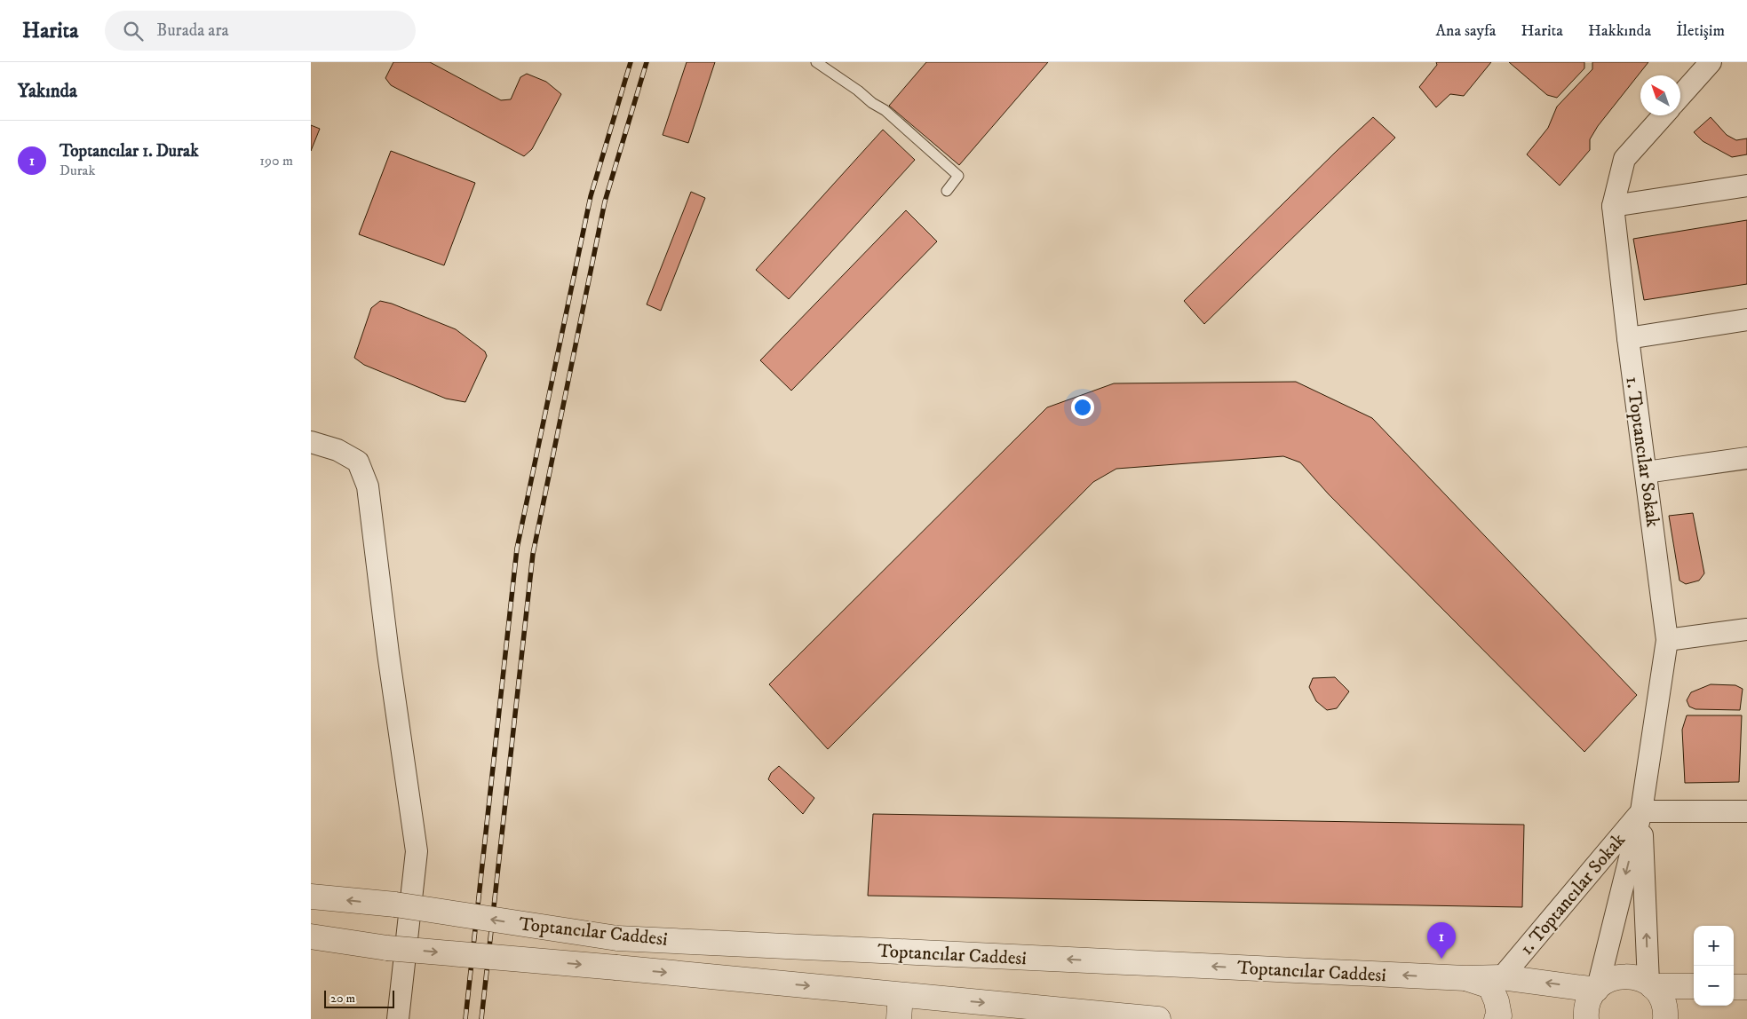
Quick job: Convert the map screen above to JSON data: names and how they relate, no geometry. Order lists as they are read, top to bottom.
{
  "streets": {
    "street": ["1. Toptancılar Sokak", "Toptancılar Caddesi"]
  },
  "crossings": [
    ["1. Toptancılar Sokak", "Toptancılar Caddesi"]
  ],
  "scale_bar": "20 m",
  "north": "top left",
  "page": {
    "header": "Harita",
    "search": "Burada ara",
    "nav": [
      "Ana sayfa",
      "Harita",
      "Hakkında",
      "İletişim"
    ],
    "heading": "Yakında",
    "list": [
      {
        "mark": "1",
        "name": "Toptancılar 1. Durak",
        "note": "Durak",
        "value": "190 m"
      }
    ],
    "pins": "1",
    "map_buttons": ["+", "−"],
    "scale": "20 m"
  }
}
